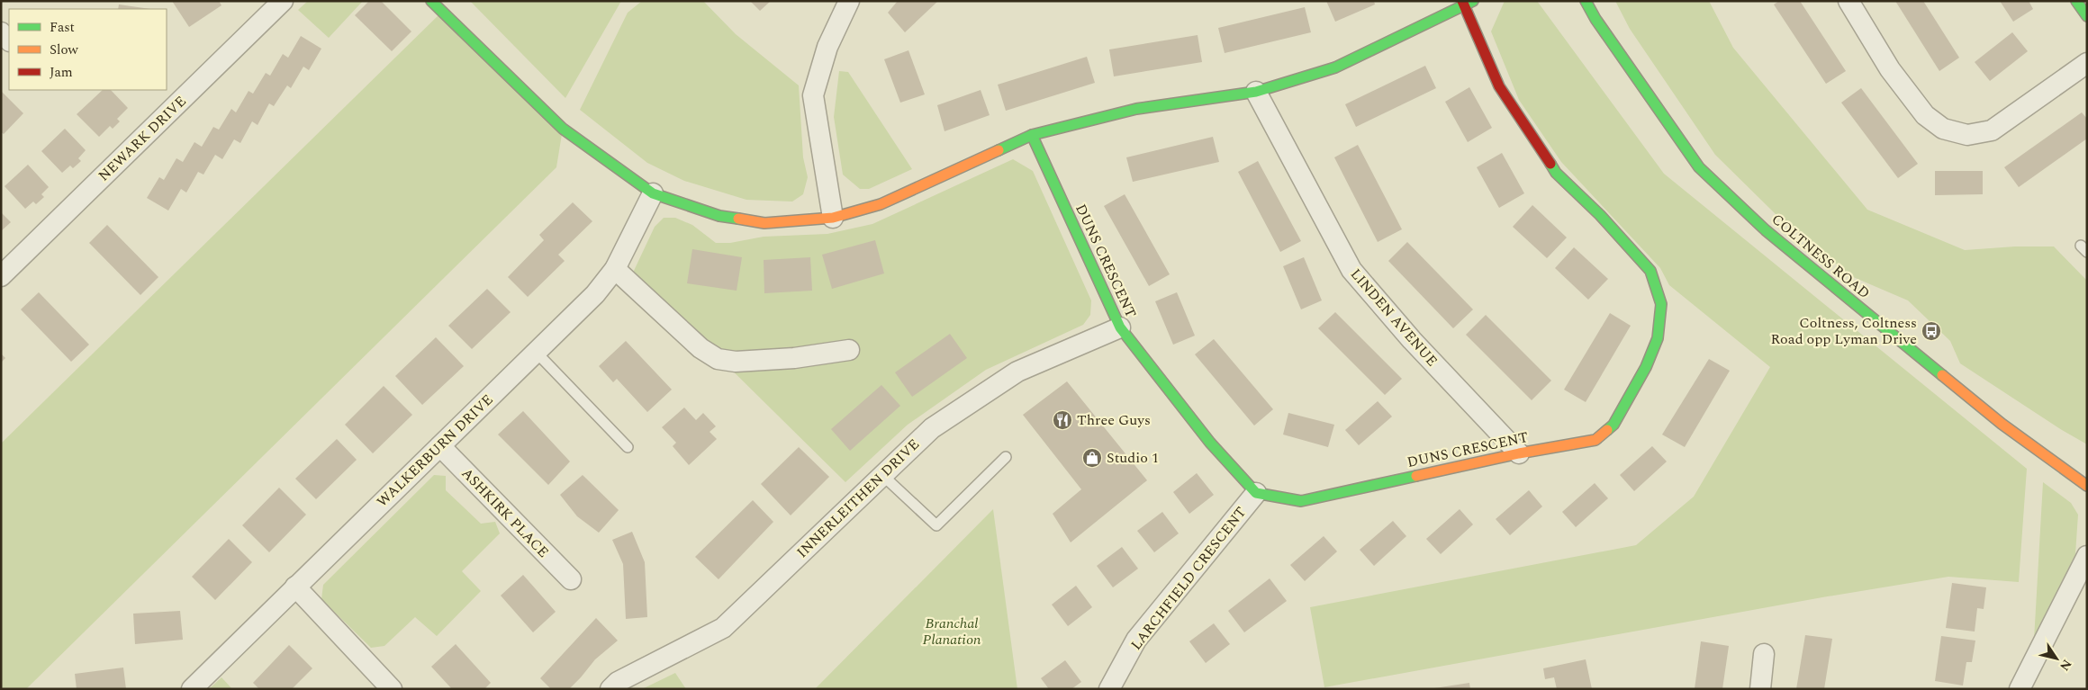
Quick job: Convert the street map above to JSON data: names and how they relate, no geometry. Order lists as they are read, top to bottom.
{
  "streets": {
    "street": [
      "NEWARK DRIVE",
      "COLTNESS ROAD",
      "DUNS CRESCENT",
      "LINDEN AVENUE",
      "WALKERBURN DRIVE",
      "INNERLEITHEN DRIVE",
      "ASHKIRK PLACE",
      "LARCHFIELD CRESCENT"
    ]
  },
  "crossings": [
    ["DUNS CRESCENT", "LINDEN AVENUE"],
    ["DUNS CRESCENT", "INNERLEITHEN DRIVE"],
    ["DUNS CRESCENT", "LARCHFIELD CRESCENT"],
    ["WALKERBURN DRIVE", "ASHKIRK PLACE"]
  ],
  "parks": ["Branchal Planation"],
  "places": {
    "bus stop": ["Coltness, Coltness Road opp Lyman Drive"],
    "restaurant": ["Three Guys"],
    "shop": ["Studio 1"]
  },
  "legend": ["Fast", "Slow", "Jam"],
  "north": "bottom right"
}
